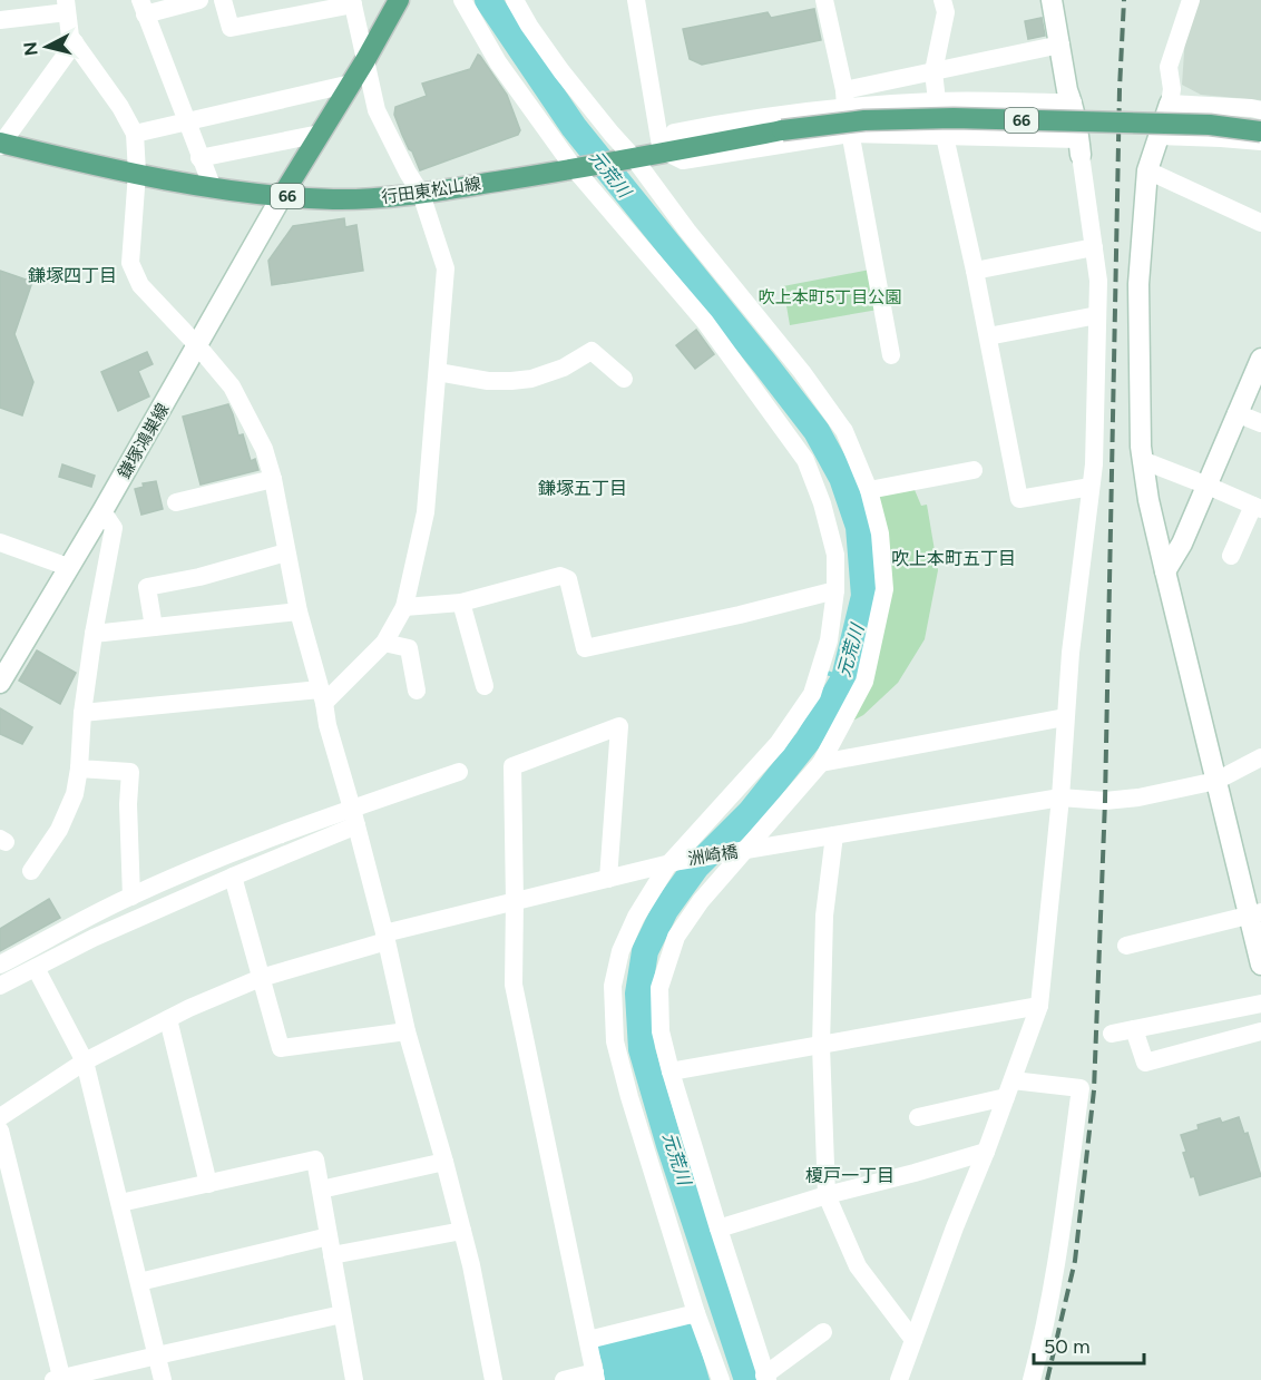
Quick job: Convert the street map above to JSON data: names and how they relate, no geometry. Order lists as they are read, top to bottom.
{
  "streets": {
    "main road": ["66", "行田東松山線"],
    "street": ["鎌塚鴻巣線", "洲崎橋"]
  },
  "crossings": [
    ["66", "行田東松山線"],
    ["66", "鎌塚鴻巣線"],
    ["行田東松山線", "鎌塚鴻巣線"]
  ],
  "districts": [
    "鎌塚四丁目",
    "鎌塚五丁目",
    "吹上本町五丁目",
    "榎戸一丁目"
  ],
  "water": ["元荒川"],
  "parks": ["吹上本町5丁目公園"],
  "scale_bar": "50 m",
  "north": "left"
}
